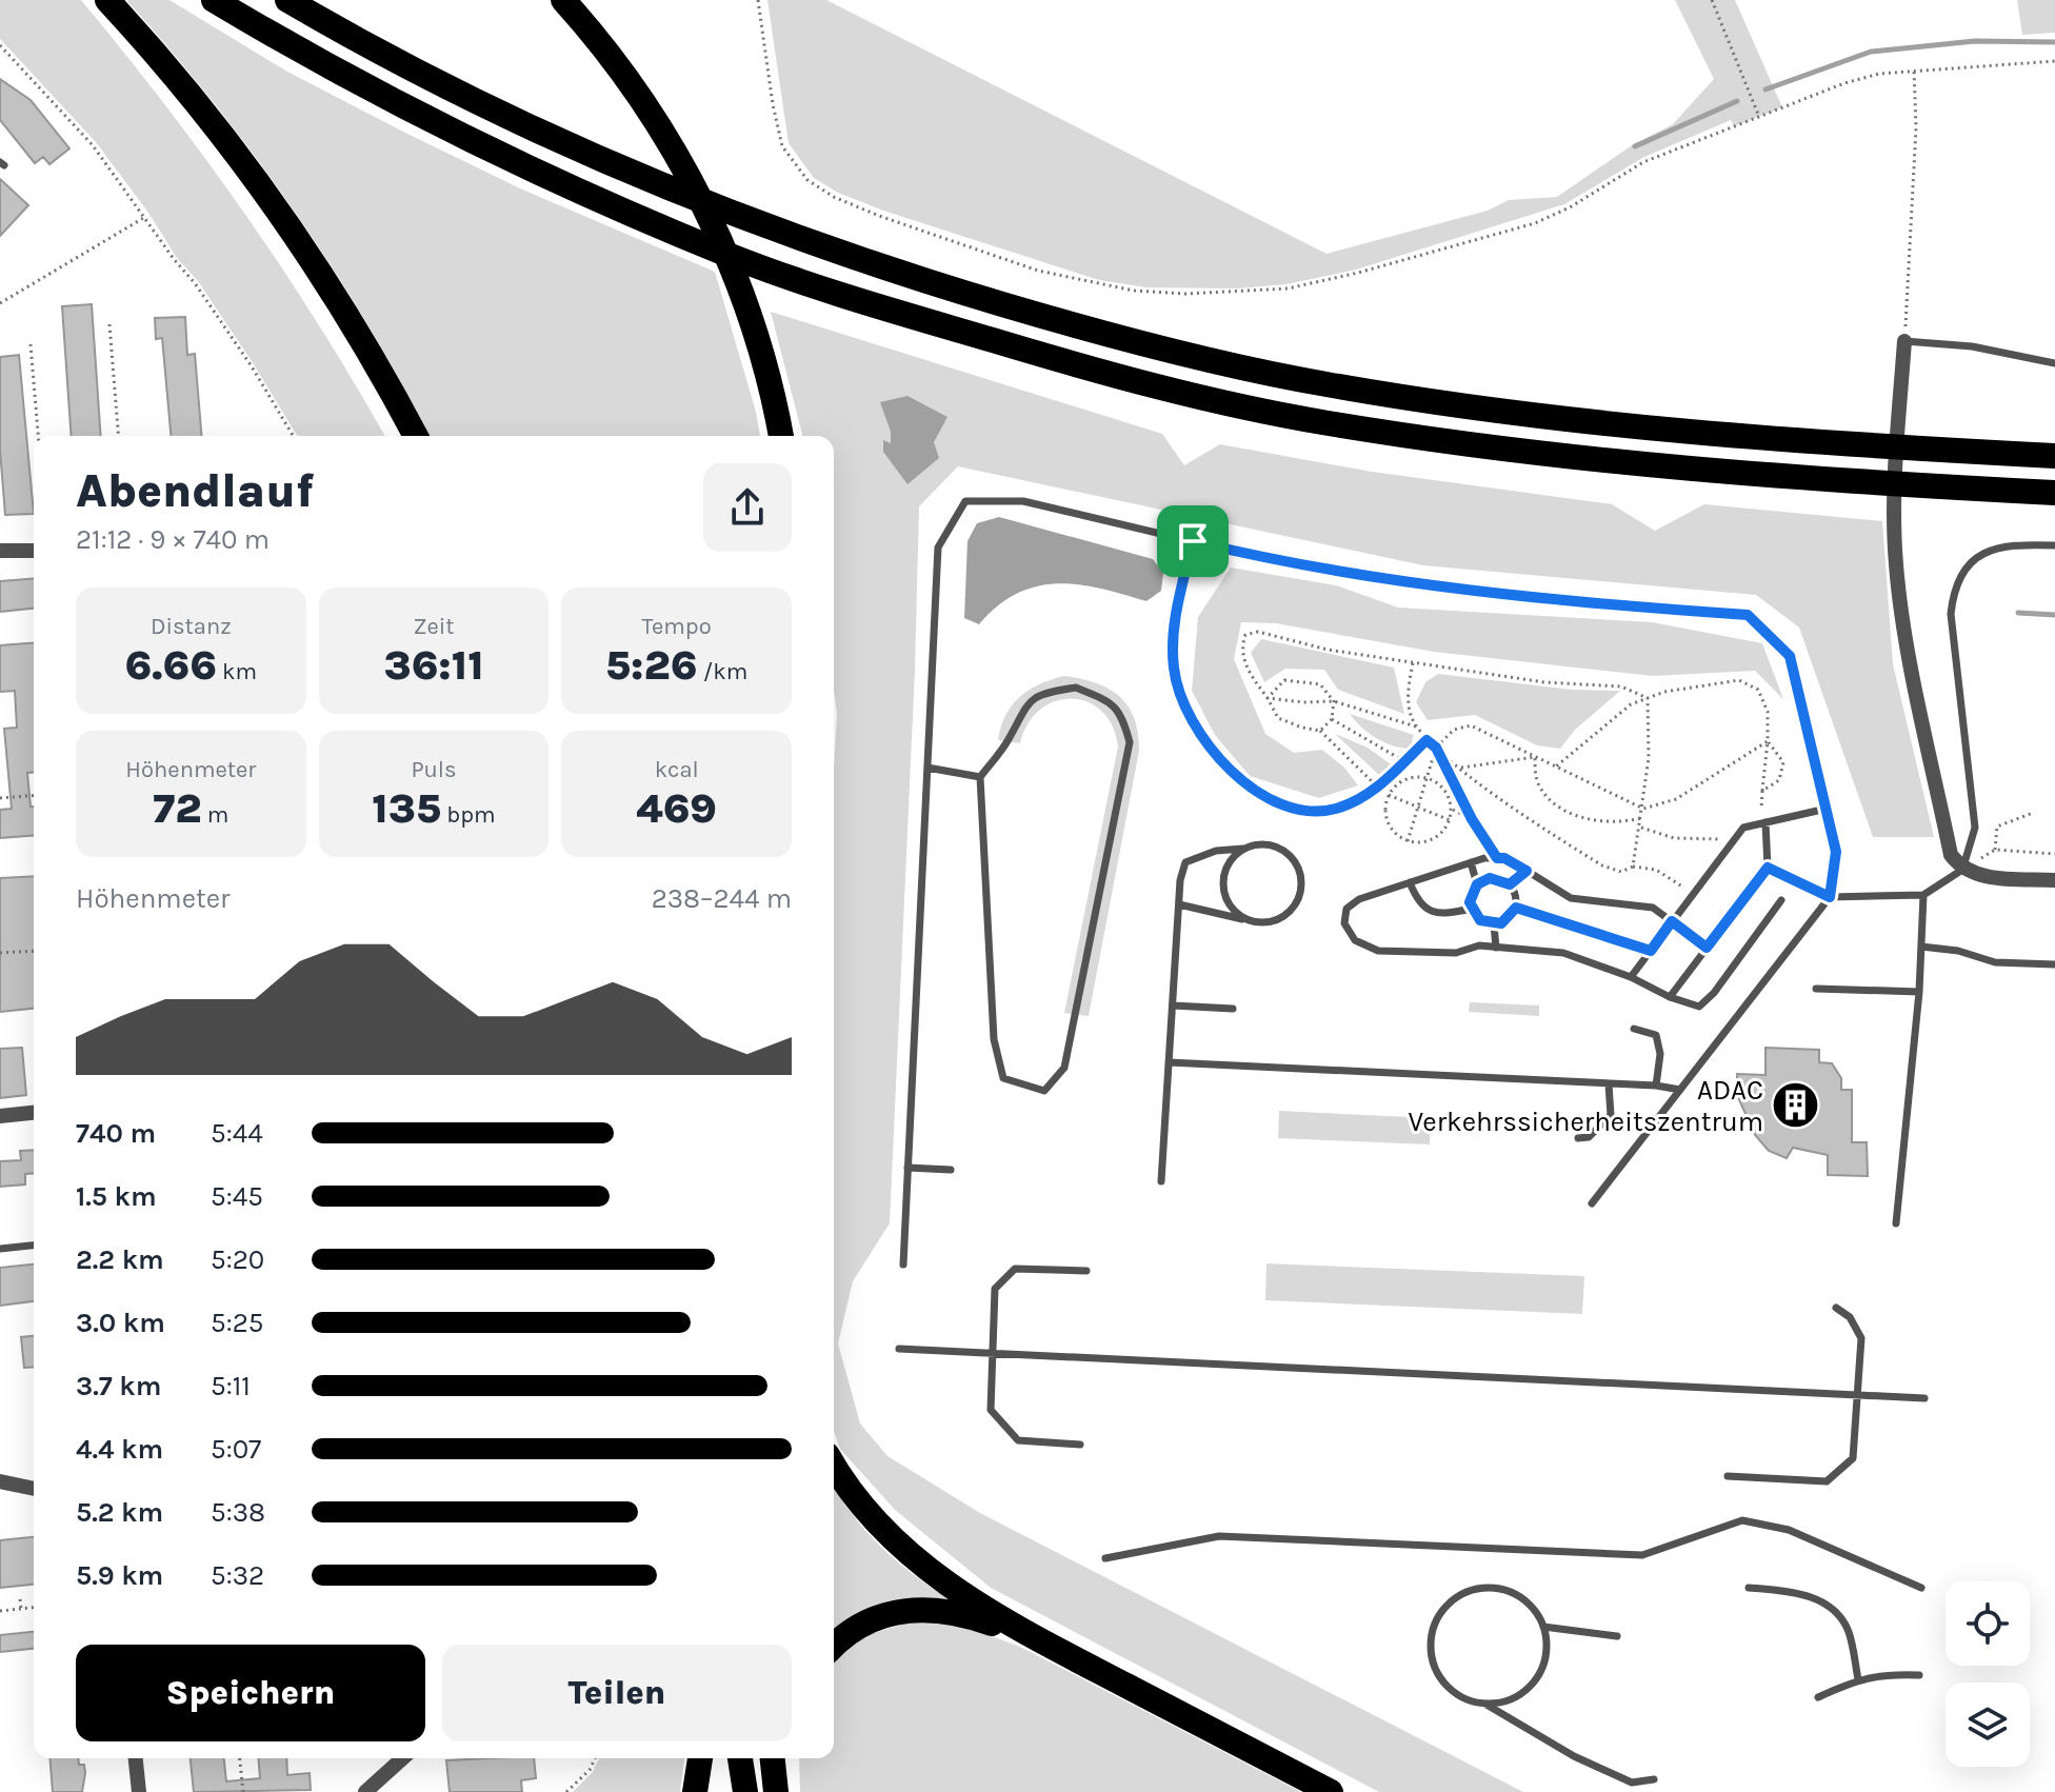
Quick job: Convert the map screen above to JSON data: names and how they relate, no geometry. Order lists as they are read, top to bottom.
{
  "places": {
    "building": ["ADAC Verkehrssicherheitszentrum"]
  },
  "page": {
    "heading": ["Abendlauf", "21:12 · 9 × 740 m"],
    "stats": [
      ["Distanz", "6.66 km"],
      ["Zeit", "36:11"],
      ["Tempo", "5:26 /km"],
      ["Höhenmeter", "72 m"],
      ["Puls", "135 bpm"],
      ["kcal", "469"]
    ],
    "chart": ["Höhenmeter", "238–244 m"],
    "list": [
      {
        "name": "740 m",
        "note": "5:44"
      },
      {
        "name": "1.5 km",
        "note": "5:45"
      },
      {
        "name": "2.2 km",
        "note": "5:20"
      },
      {
        "name": "3.0 km",
        "note": "5:25"
      },
      {
        "name": "3.7 km",
        "note": "5:11"
      },
      {
        "name": "4.4 km",
        "note": "5:07"
      },
      {
        "name": "5.2 km",
        "note": "5:38"
      },
      {
        "name": "5.9 km",
        "note": "5:32"
      }
    ],
    "buttons": ["Speichern", "Teilen"]
  }
}
